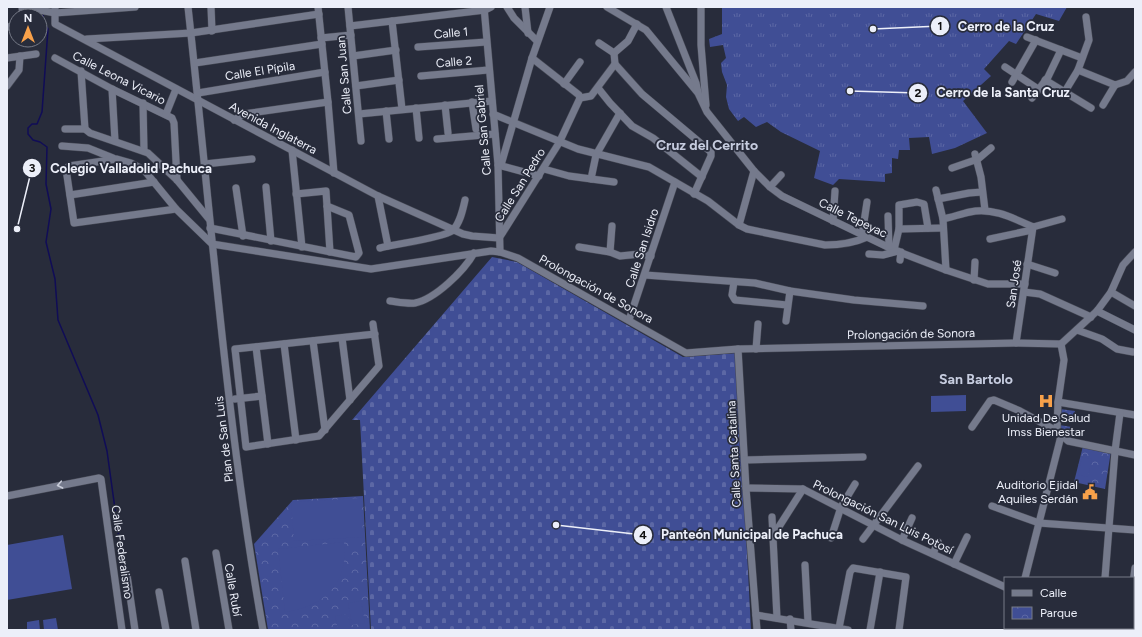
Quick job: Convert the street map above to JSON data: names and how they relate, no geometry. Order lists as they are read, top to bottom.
{
  "streets": {
    "street": [
      "Calle 1",
      "Calle 2",
      "Calle El Pípila",
      "Calle San Juan",
      "Calle Leona Vicario",
      "Avenida Inglaterra",
      "Calle San Gabriel",
      "Calle San Pedro",
      "Calle Tepeyac",
      "Calle San Isidro",
      "San José",
      "Prolongación de Sonora",
      "Plan de San Luis",
      "Calle Santa Catalina",
      "Prolongación San Luis Potosí",
      "Calle Federalismo",
      "Calle Rubí"
    ]
  },
  "crossings": [
    ["Calle 1", "Calle San Gabriel"],
    ["Calle 2", "Calle San Gabriel"],
    ["Calle El Pípila", "Plan de San Luis"],
    ["Avenida Inglaterra", "Calle San Gabriel"],
    ["Avenida Inglaterra", "Calle San Pedro"],
    ["Avenida Inglaterra", "Plan de San Luis"],
    ["Calle San Gabriel", "Calle San Pedro"],
    ["Calle San Gabriel", "Prolongación de Sonora"],
    ["Calle Tepeyac", "San José"],
    ["Calle San Isidro", "Prolongación de Sonora"],
    ["San José", "Prolongación de Sonora"],
    ["Prolongación de Sonora", "Plan de San Luis"],
    ["Prolongación de Sonora", "Calle Santa Catalina"],
    ["Calle Santa Catalina", "Prolongación San Luis Potosí"]
  ],
  "districts": ["Cruz del Cerrito", "San Bartolo"],
  "places": {
    "other": [
      "Cerro de la Cruz",
      "Cerro de la Santa Cruz",
      "Colegio Valladolid Pachuca",
      "Panteón Municipal de Pachuca"
    ],
    "hospital": ["Unidad De Salud Imss Bienestar"],
    "public building": ["Auditorio Ejidal Aquiles Serdán"]
  },
  "legend": ["Calle", "Parque"],
  "north": "top"
}
